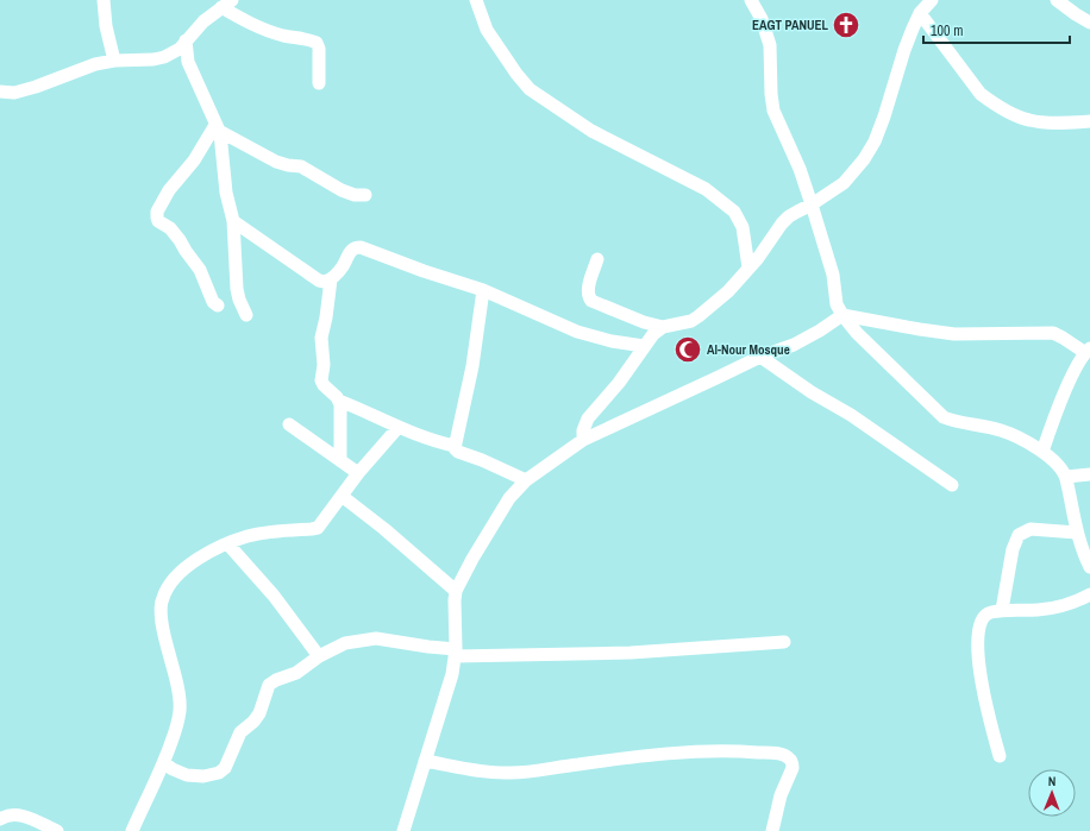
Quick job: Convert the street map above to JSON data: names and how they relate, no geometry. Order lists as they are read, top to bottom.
{
  "places": {
    "church": ["EAGT PANUEL"],
    "mosque": ["Al-Nour Mosque"]
  },
  "scale_bar": "100 m",
  "north": "top"
}
